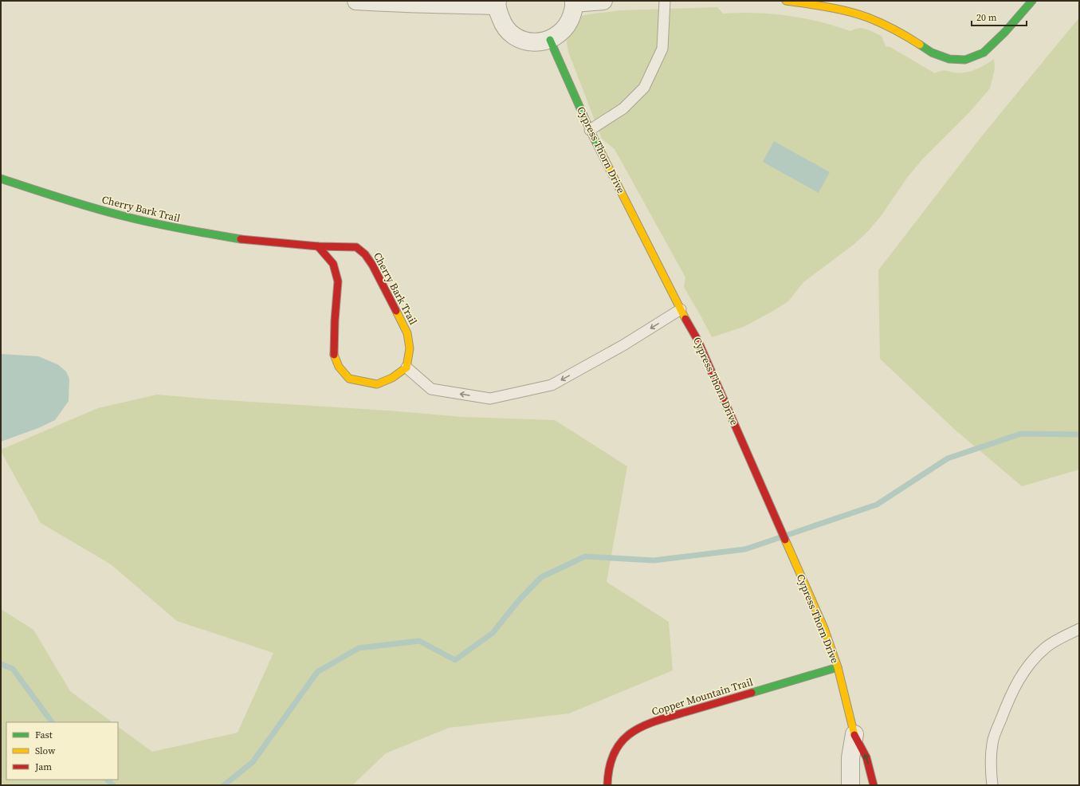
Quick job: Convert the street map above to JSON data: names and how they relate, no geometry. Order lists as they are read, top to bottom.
{
  "streets": {
    "street": ["Cypress Thorn Drive", "Cherry Bark Trail", "Copper Mountain Trail"]
  },
  "crossings": [
    ["Cypress Thorn Drive", "Copper Mountain Trail"]
  ],
  "legend": ["Fast", "Slow", "Jam"],
  "scale_bar": "20 m"
}
